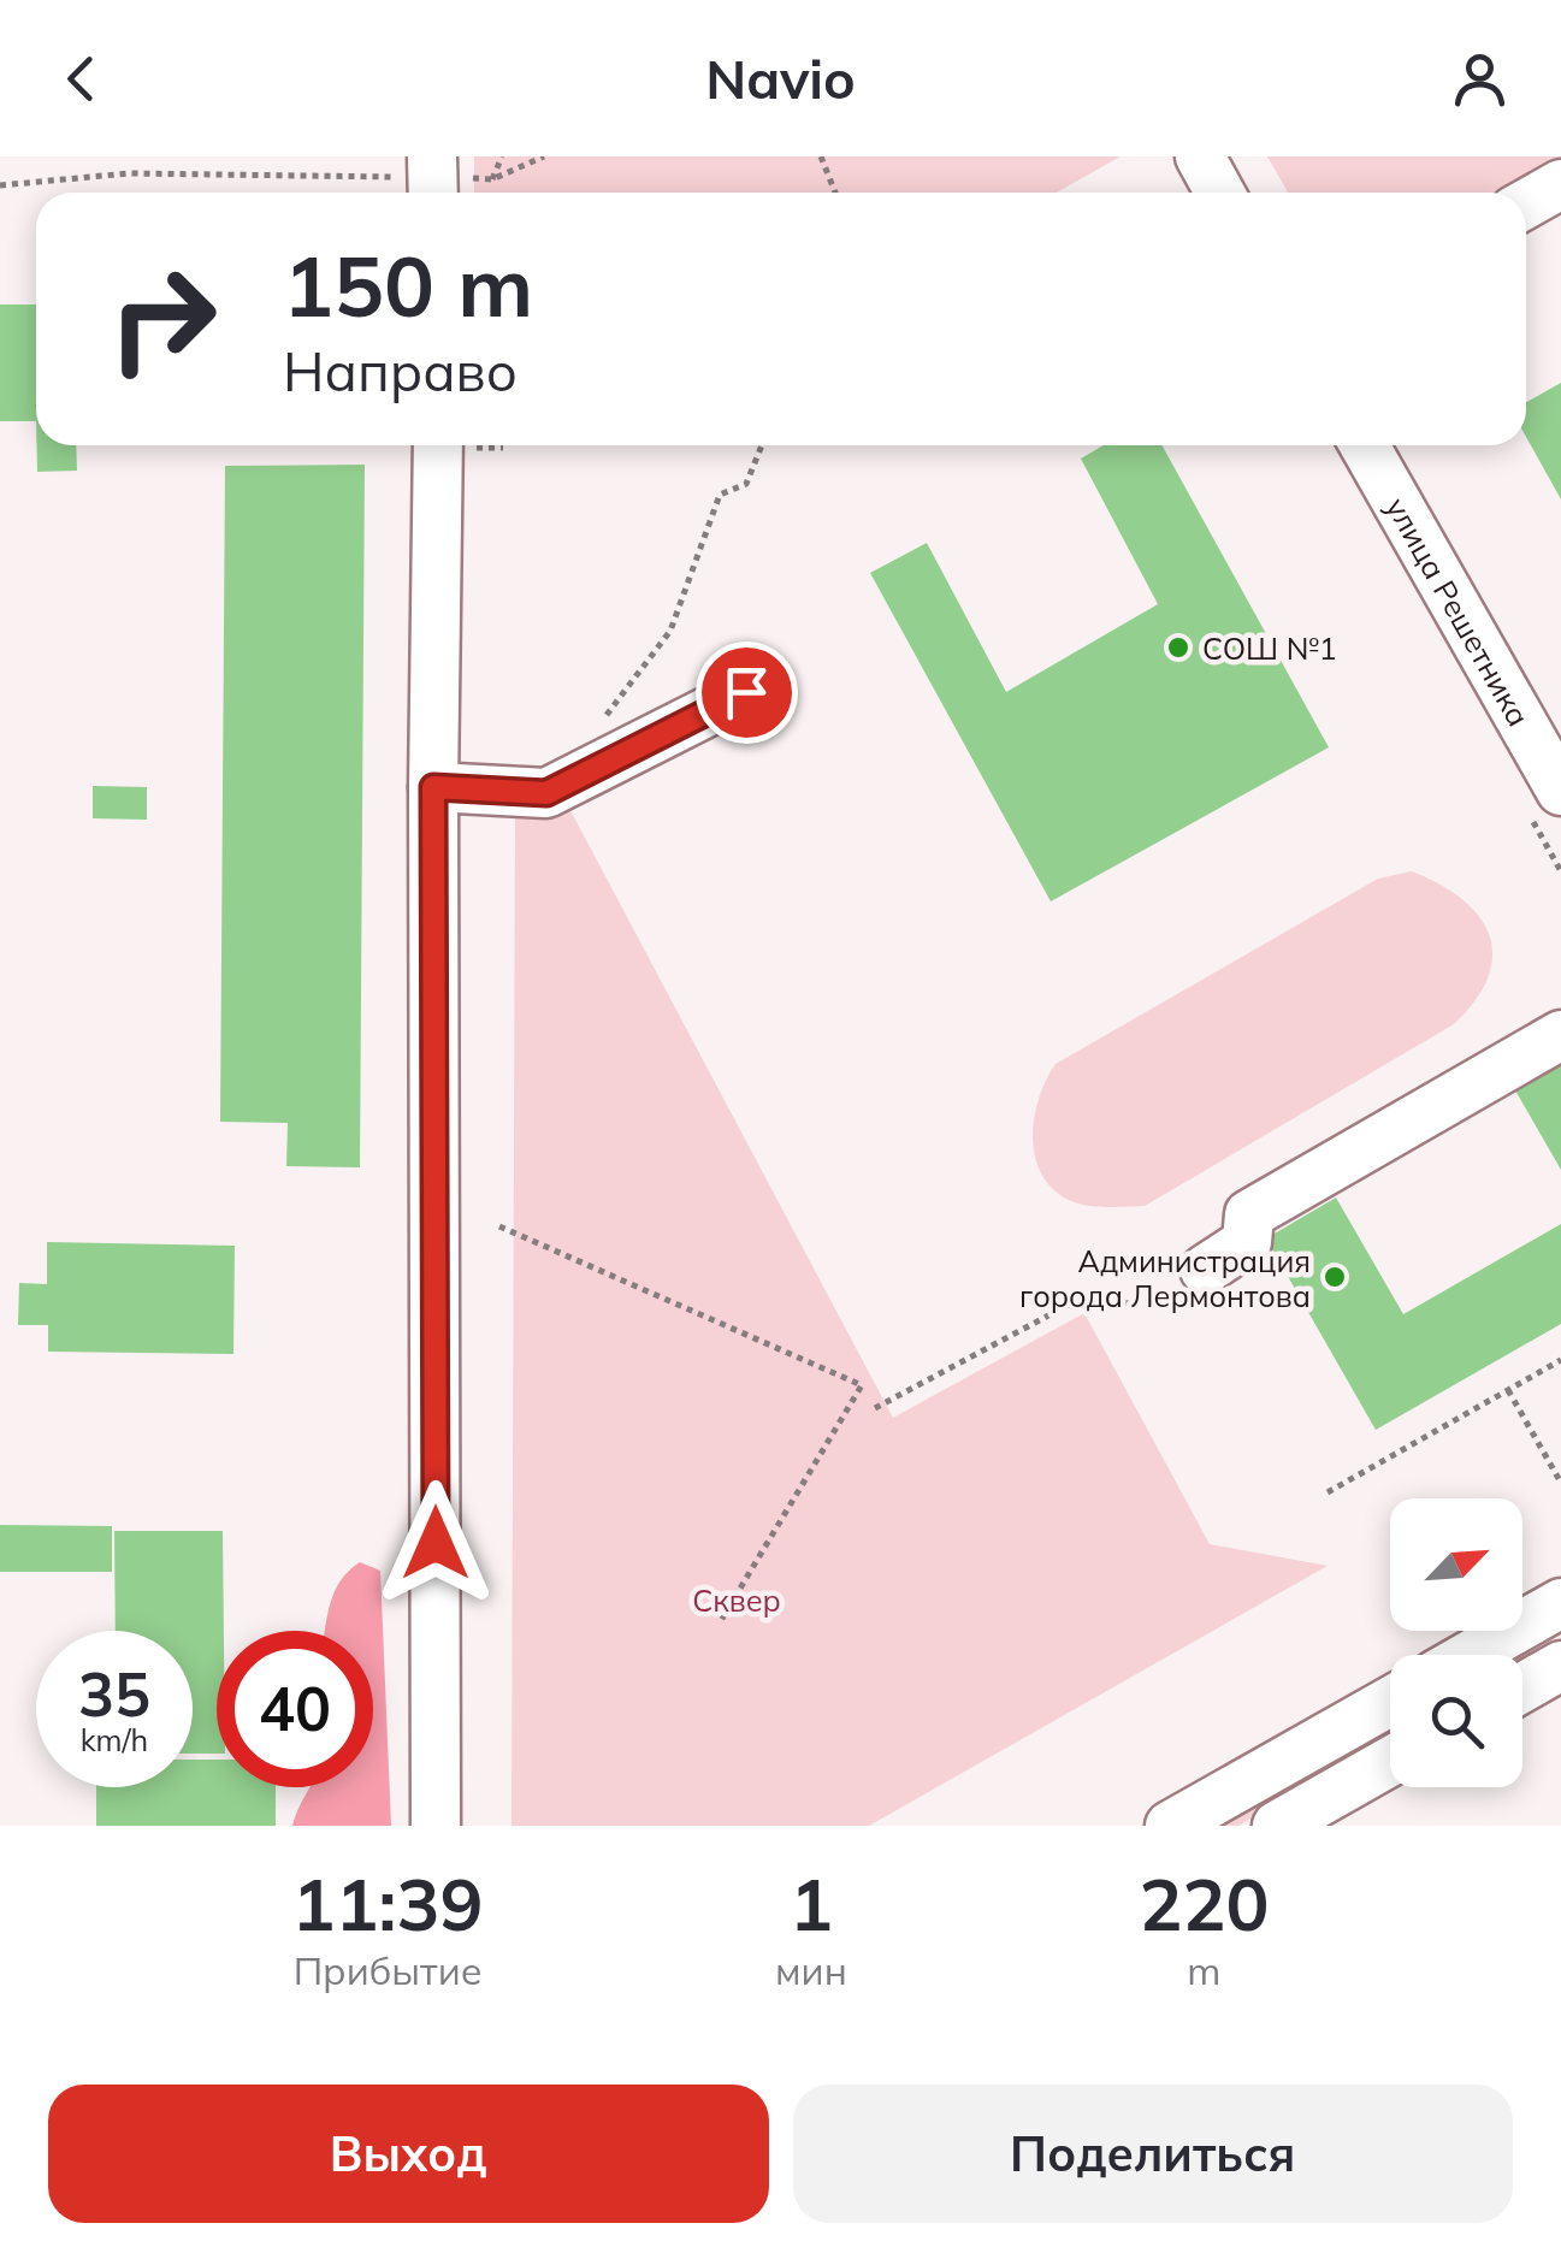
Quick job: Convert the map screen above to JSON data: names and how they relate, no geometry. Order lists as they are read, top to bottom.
{
  "streets": {
    "street": ["улица Решетника"]
  },
  "parks": ["Сквер"],
  "places": ["СОШ №1", "Администрация города Лермонтова"],
  "north": "top right",
  "page": {
    "header": "Navio",
    "turn": ["150 m", "Направо"],
    "speed": "35 km/h",
    "limit": "40",
    "eta": [
      "11:39",
      "Прибытие",
      "1",
      "мин",
      "220",
      "m"
    ],
    "buttons": ["Выход", "Поделиться"]
  }
}
